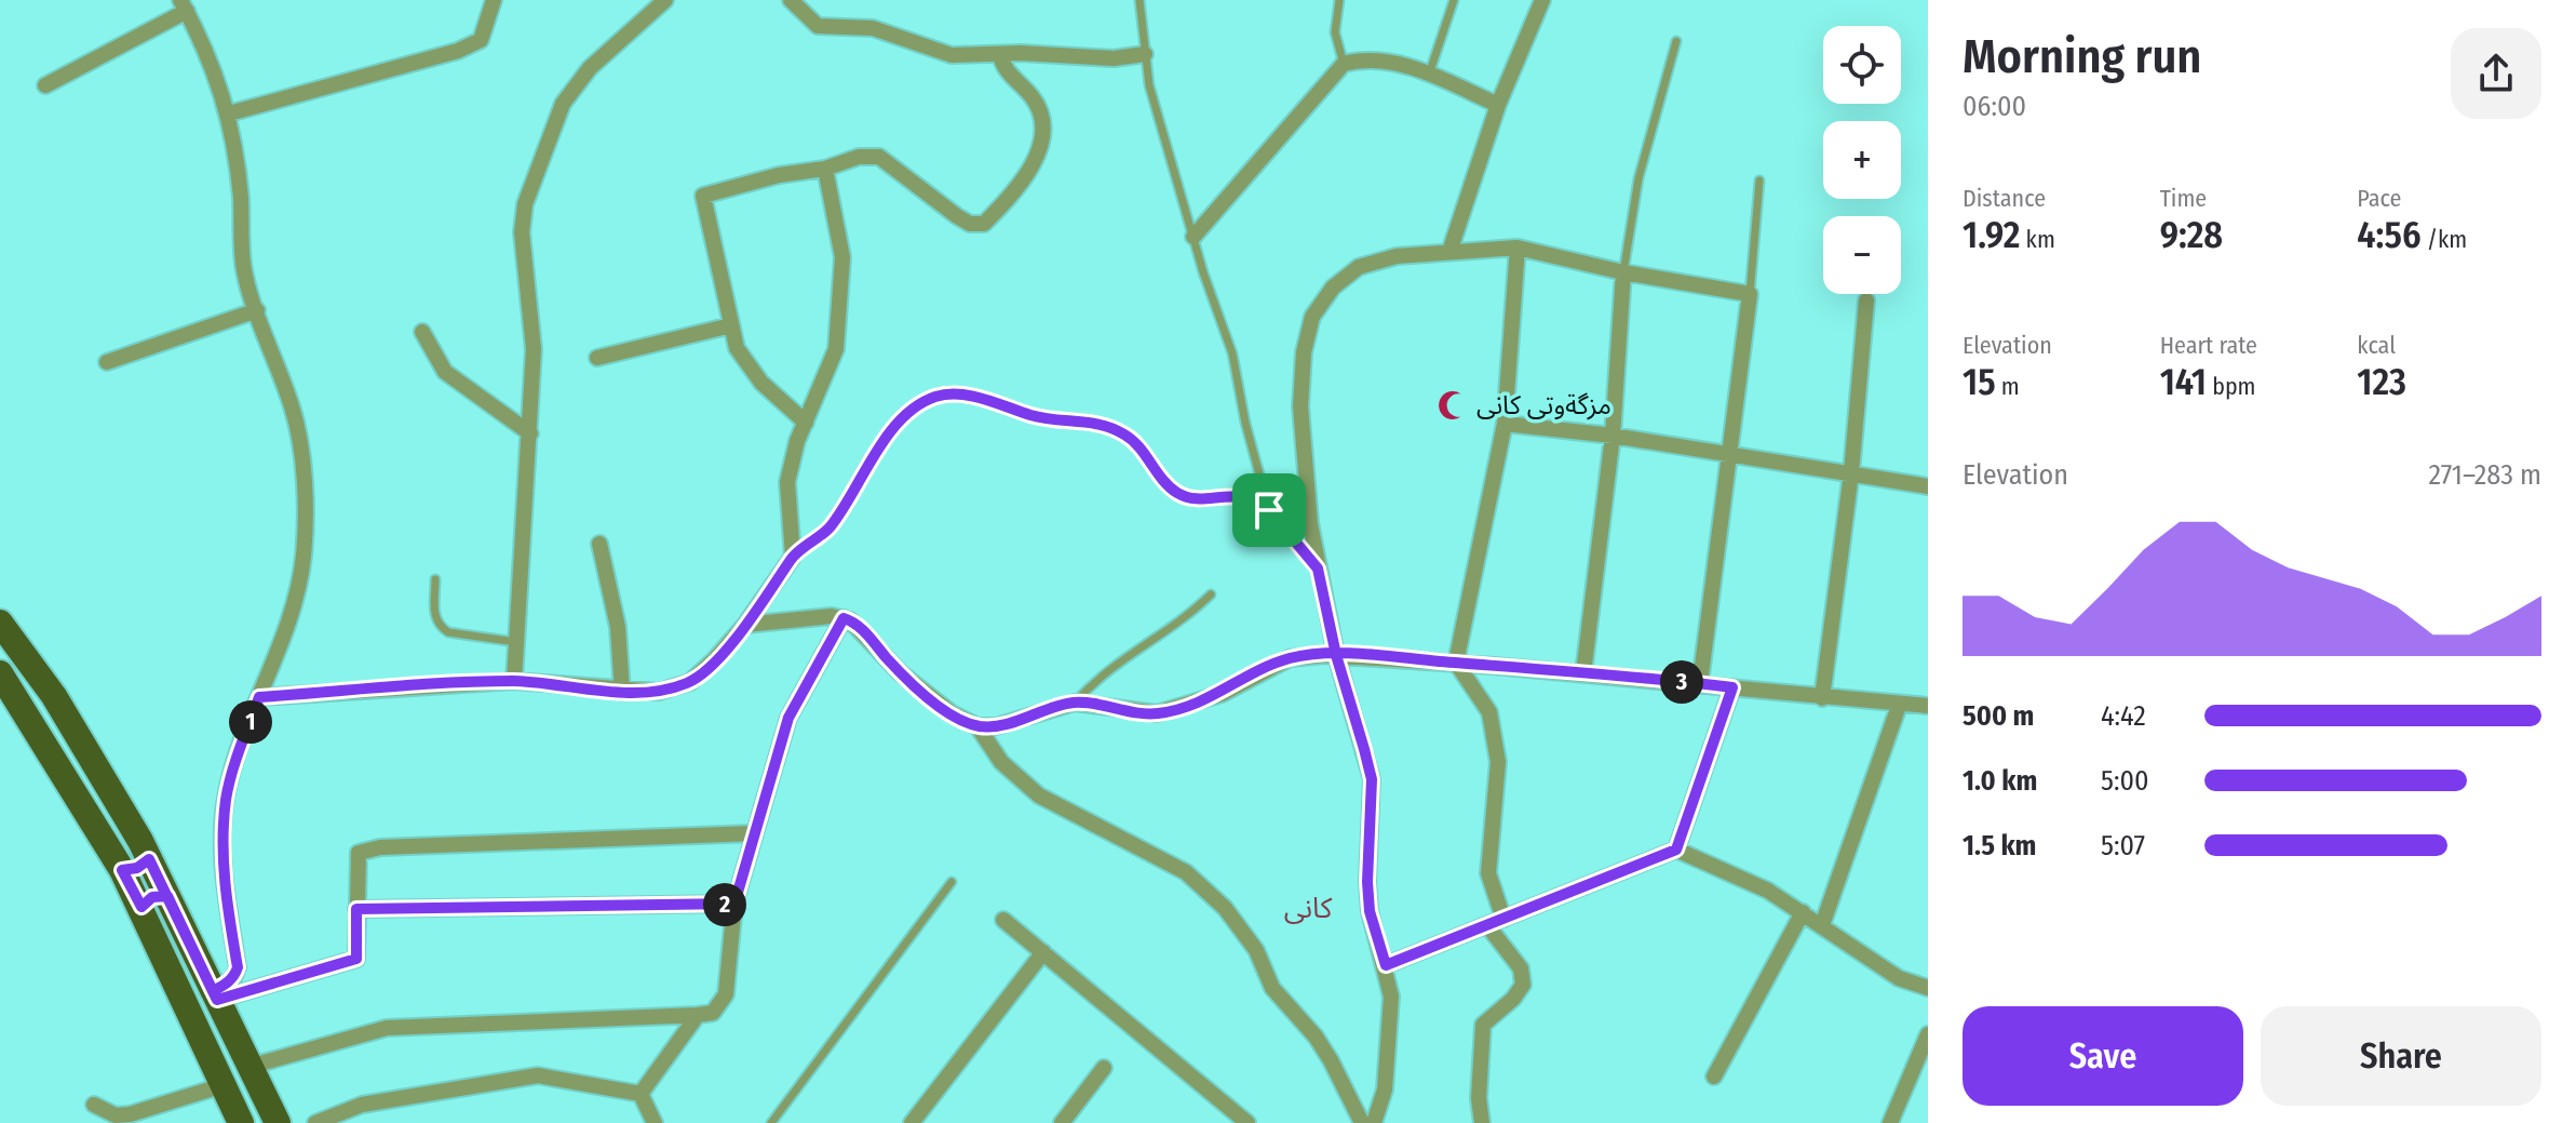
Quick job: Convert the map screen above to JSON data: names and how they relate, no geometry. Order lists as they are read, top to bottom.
{
  "districts": ["کانی"],
  "places": {
    "mosque": ["مزگةوتی کانی"]
  },
  "page": {
    "heading": ["Morning run", "06:00"],
    "map_buttons": ["+", "−"],
    "stats": [
      ["Distance", "1.92 km"],
      ["Time", "9:28"],
      ["Pace", "4:56 /km"],
      ["Elevation", "15 m"],
      ["Heart rate", "141 bpm"],
      ["kcal", "123"]
    ],
    "chart": ["Elevation", "271–283 m"],
    "pins": ["3", "1", "2"],
    "list": [
      {
        "name": "500 m",
        "note": "4:42"
      },
      {
        "name": "1.0 km",
        "note": "5:00"
      },
      {
        "name": "1.5 km",
        "note": "5:07"
      }
    ],
    "buttons": ["Save", "Share"]
  }
}
